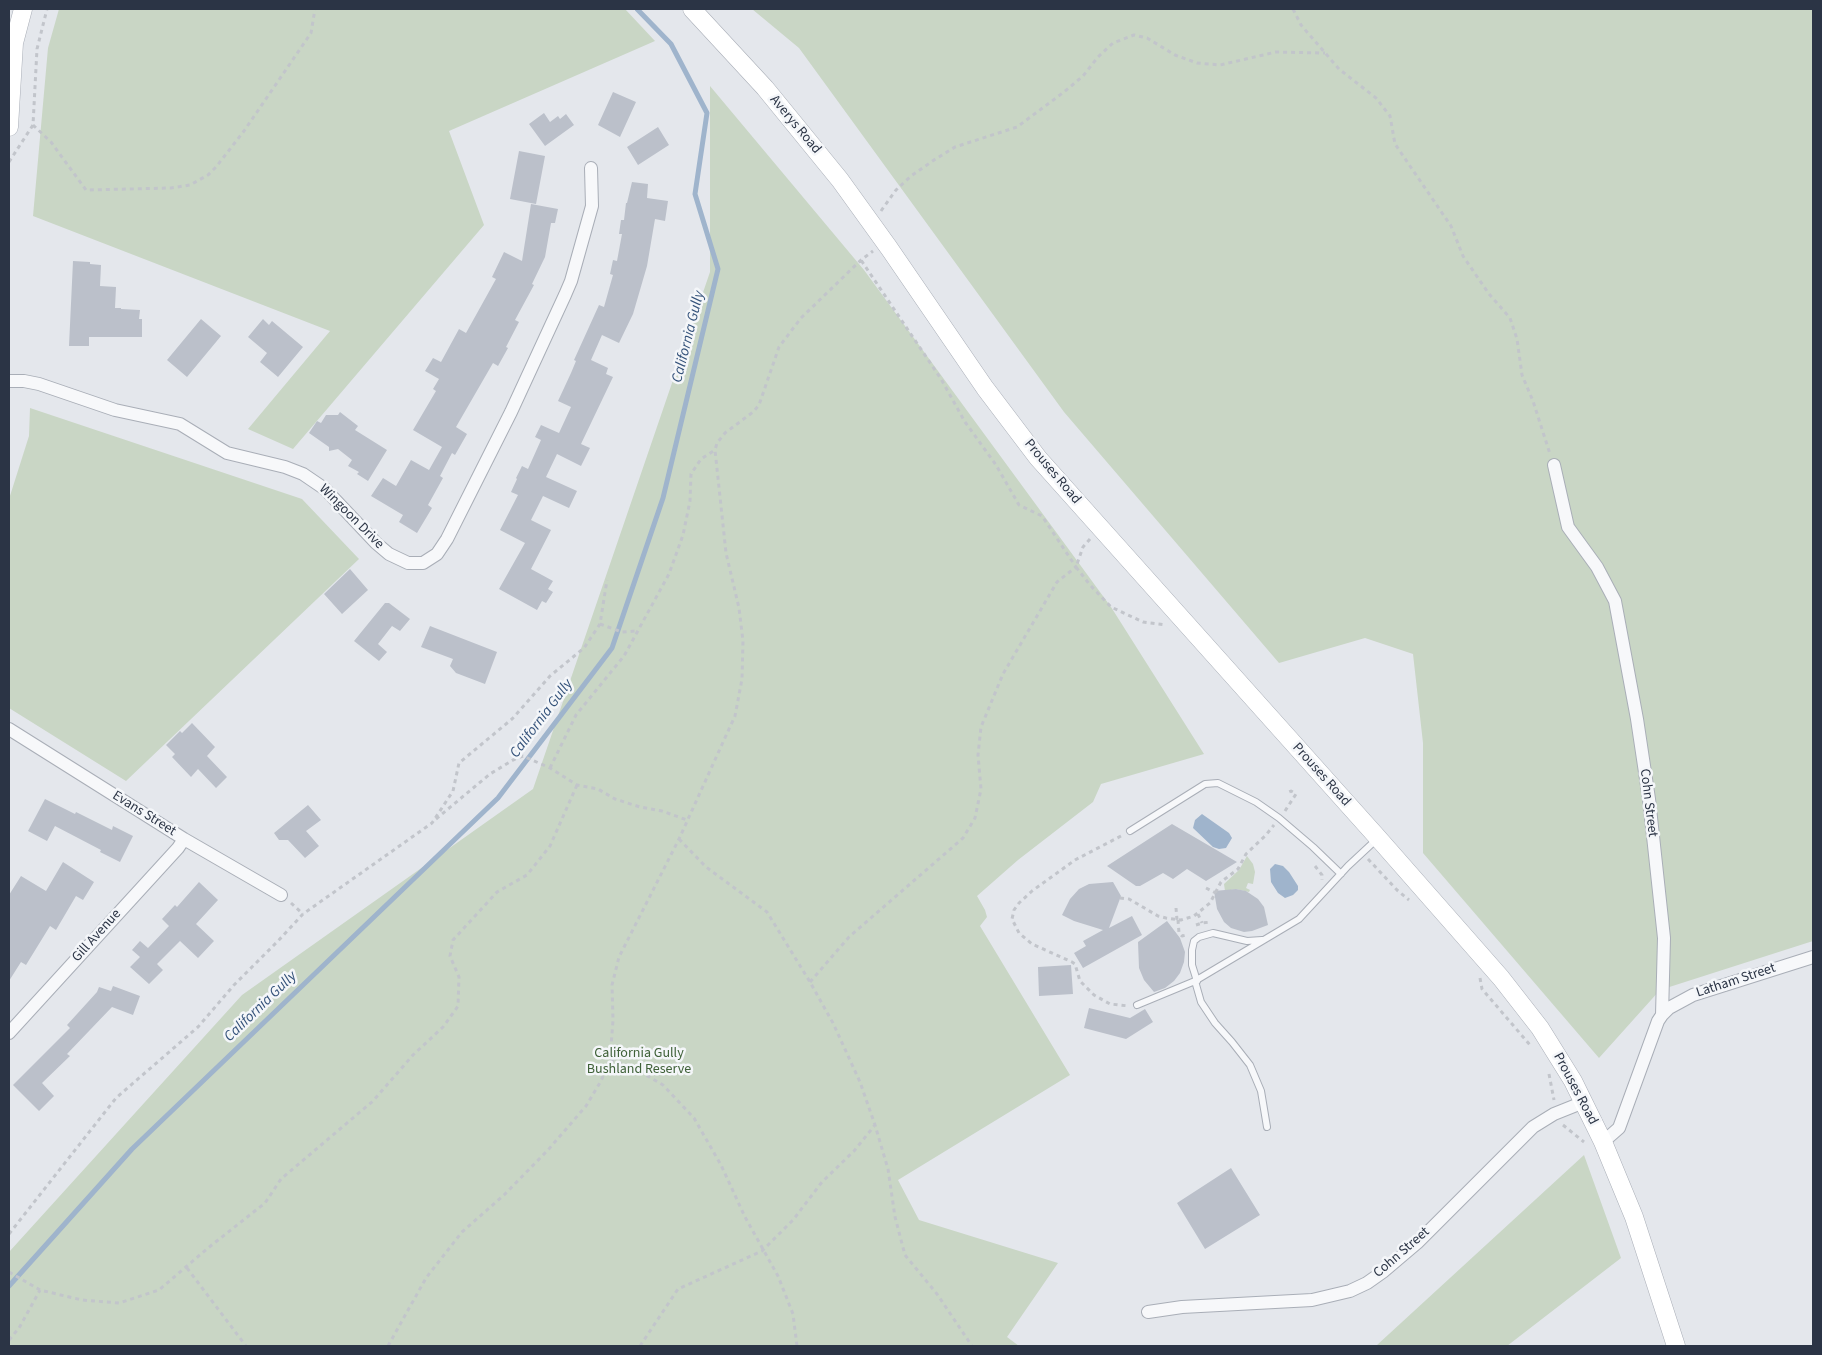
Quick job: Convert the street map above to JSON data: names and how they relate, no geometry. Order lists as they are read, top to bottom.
{
  "streets": {
    "street": [
      "Averys Road",
      "Prouses Road",
      "Wingoon Drive",
      "Cohn Street",
      "Evans Street",
      "Gill Avenue",
      "Latham Street"
    ]
  },
  "crossings": [
    ["Averys Road", "Prouses Road"],
    ["Prouses Road", "Cohn Street"],
    ["Cohn Street", "Latham Street"],
    ["Evans Street", "Gill Avenue"]
  ],
  "water": ["California Gully"],
  "parks": ["California Gully Bushland Reserve"]
}
